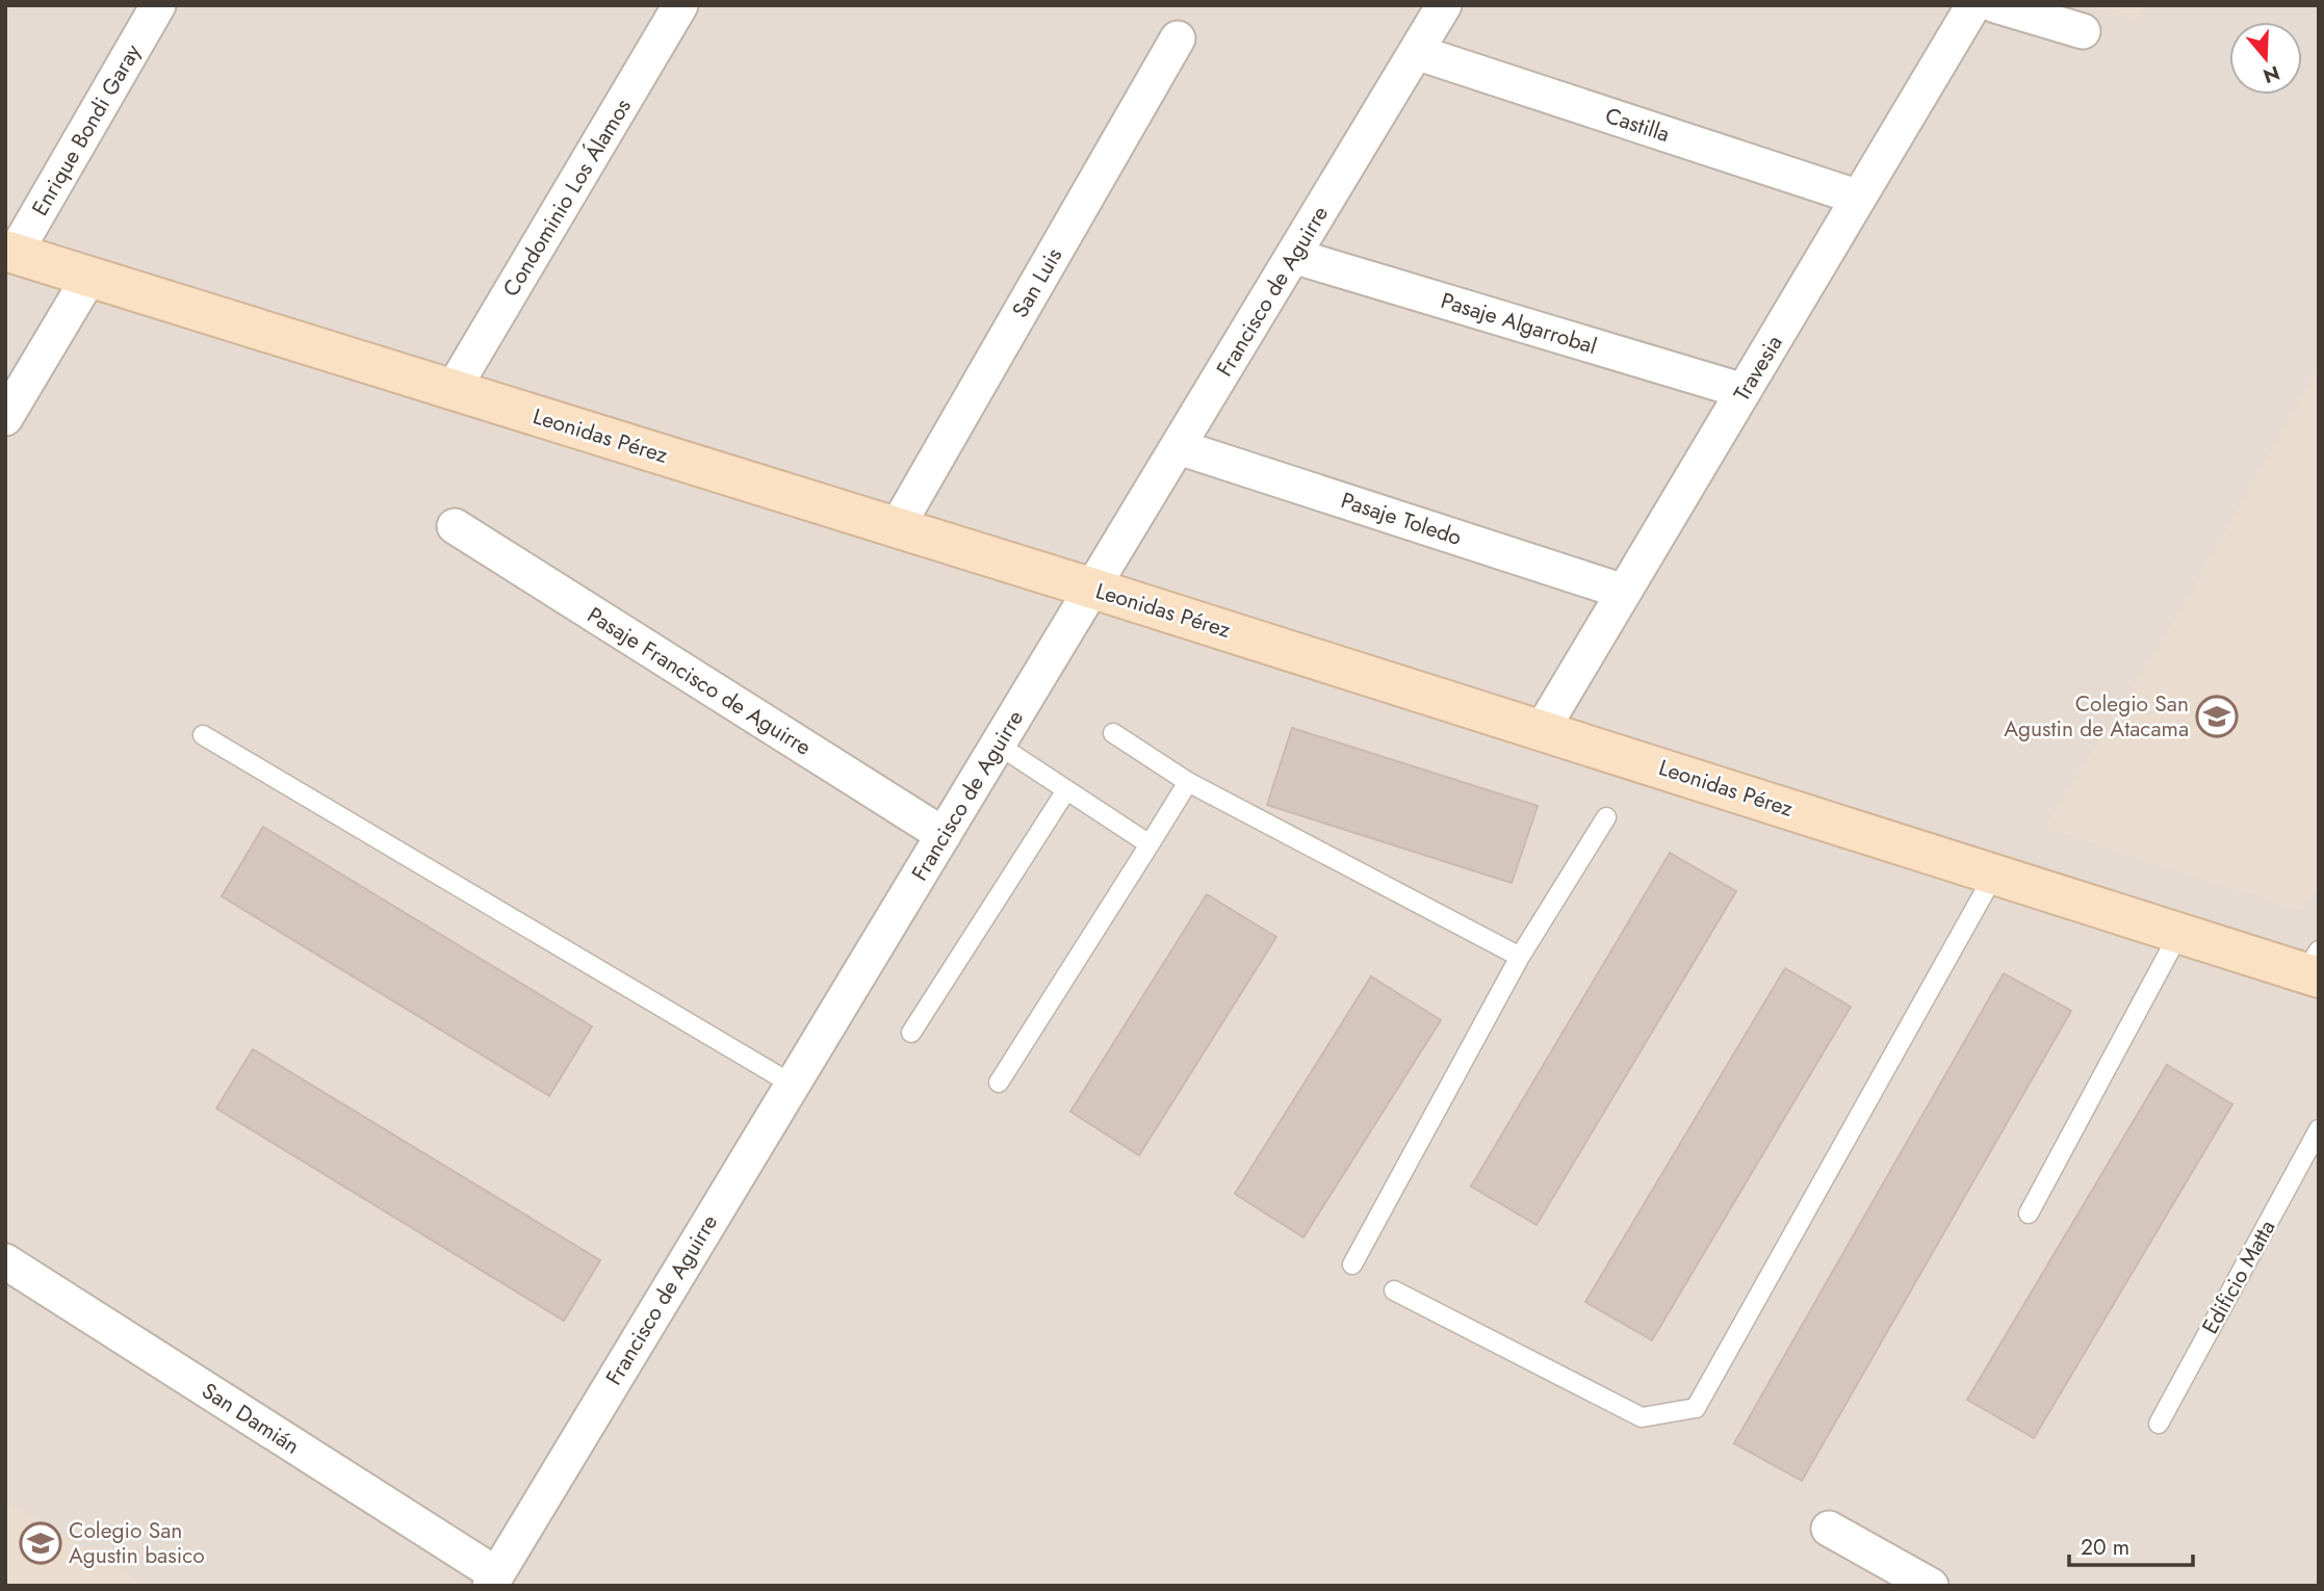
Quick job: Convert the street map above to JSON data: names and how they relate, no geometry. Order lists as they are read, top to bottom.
{
  "streets": {
    "street": [
      "Castilla",
      "Enrique Bondi Garay",
      "Condominio Los Álamos",
      "San Luis",
      "Francisco de Aguirre",
      "Pasaje Algarrobal",
      "Travesia",
      "Leonidas Pérez",
      "Pasaje Toledo",
      "Pasaje Francisco de Aguirre",
      "San Damián"
    ],
    "lane": ["Edificio Matta"]
  },
  "crossings": [
    ["Castilla", "Francisco de Aguirre"],
    ["Castilla", "Travesia"],
    ["Enrique Bondi Garay", "Leonidas Pérez"],
    ["Condominio Los Álamos", "Leonidas Pérez"],
    ["San Luis", "Leonidas Pérez"],
    ["Francisco de Aguirre", "Pasaje Algarrobal"],
    ["Francisco de Aguirre", "Leonidas Pérez"],
    ["Francisco de Aguirre", "Pasaje Toledo"],
    ["Francisco de Aguirre", "Pasaje Francisco de Aguirre"],
    ["Francisco de Aguirre", "San Damián"],
    ["Pasaje Algarrobal", "Travesia"],
    ["Travesia", "Leonidas Pérez"],
    ["Travesia", "Pasaje Toledo"]
  ],
  "places": {
    "school or university": ["Colegio San Agustin de Atacama", "Colegio San Agustin basico"]
  },
  "scale_bar": "20 m",
  "north": "bottom"
}
